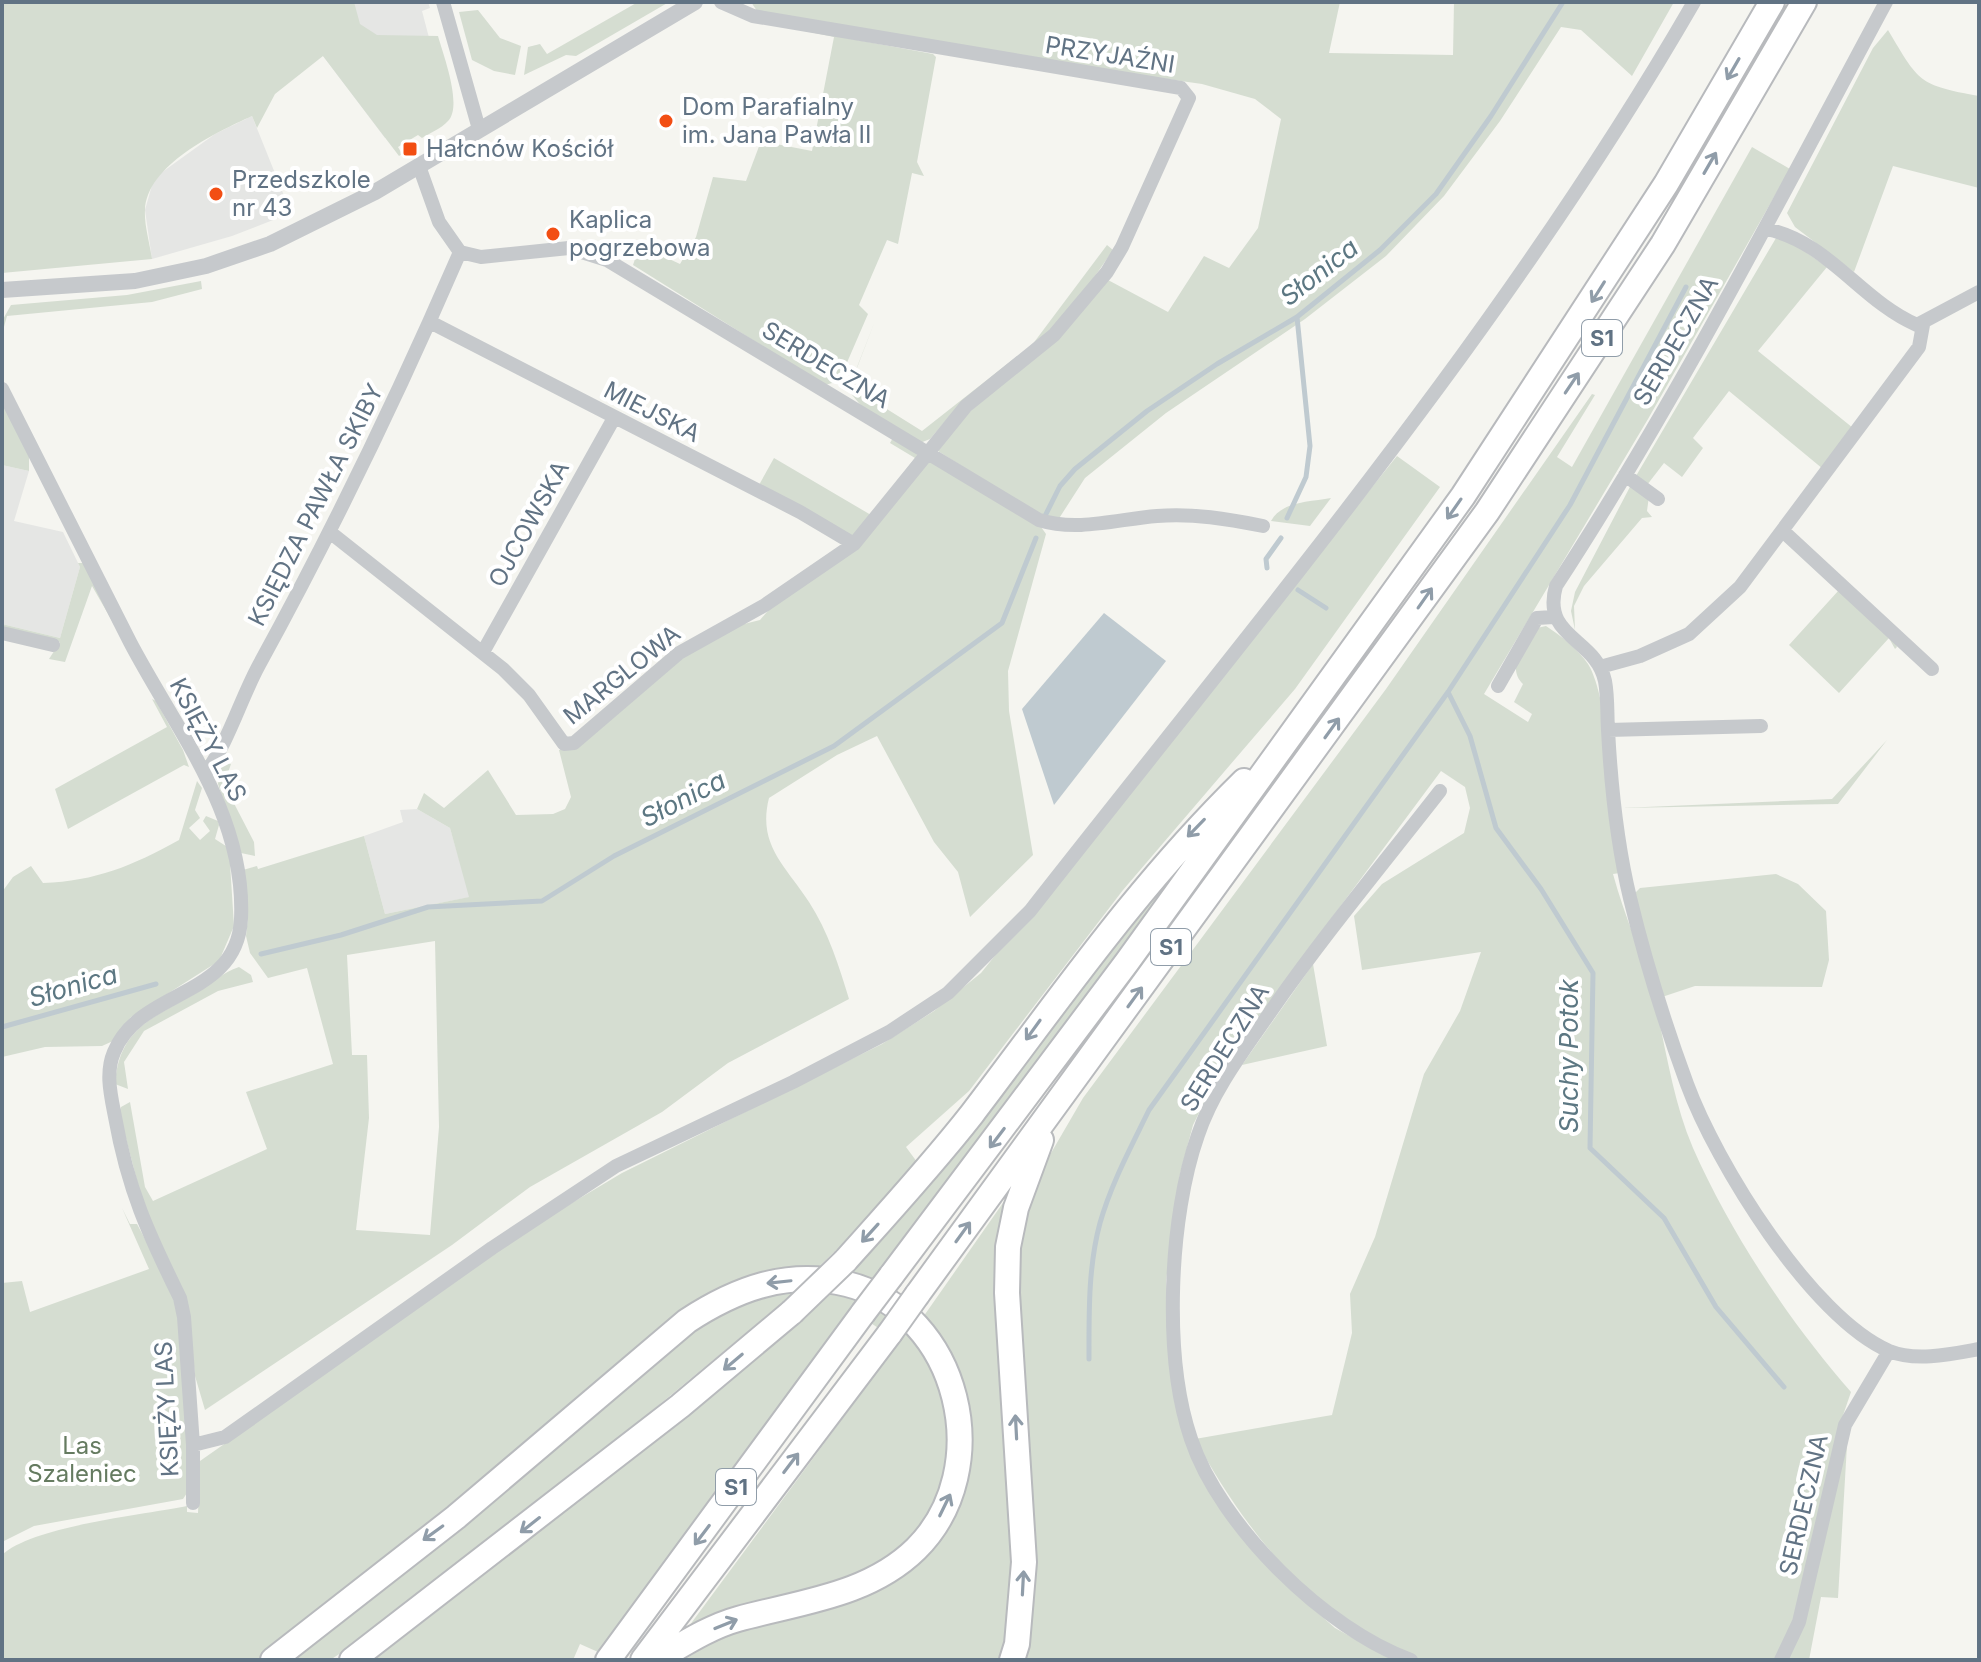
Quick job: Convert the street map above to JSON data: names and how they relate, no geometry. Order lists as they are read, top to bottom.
{
  "streets": {
    "highway": ["S1"],
    "street": [
      "PRZYJAŹNI",
      "SERDECZNA",
      "MIEJSKA",
      "KSIĘDZA PAWŁA SKIBY",
      "OJCOWSKA",
      "MARGLOWA",
      "KSIĘŻY LAS"
    ]
  },
  "crossings": [
    ["PRZYJAŹNI", "SERDECZNA"],
    ["SERDECZNA", "KSIĘDZA PAWŁA SKIBY"],
    ["MIEJSKA", "KSIĘDZA PAWŁA SKIBY"],
    ["MIEJSKA", "OJCOWSKA"],
    ["MIEJSKA", "MARGLOWA"],
    ["KSIĘDZA PAWŁA SKIBY", "MARGLOWA"],
    ["KSIĘDZA PAWŁA SKIBY", "KSIĘŻY LAS"],
    ["OJCOWSKA", "MARGLOWA"]
  ],
  "water": ["Słonica", "Suchy Potok"],
  "parks": ["Las Szaleniec"],
  "places": {
    "other": ["Dom Parafialny im. Jana Pawła II", "Przedszkole nr 43", "Kaplica pogrzebowa"],
    "transit": ["Hałcnów Kościół"]
  }
}
